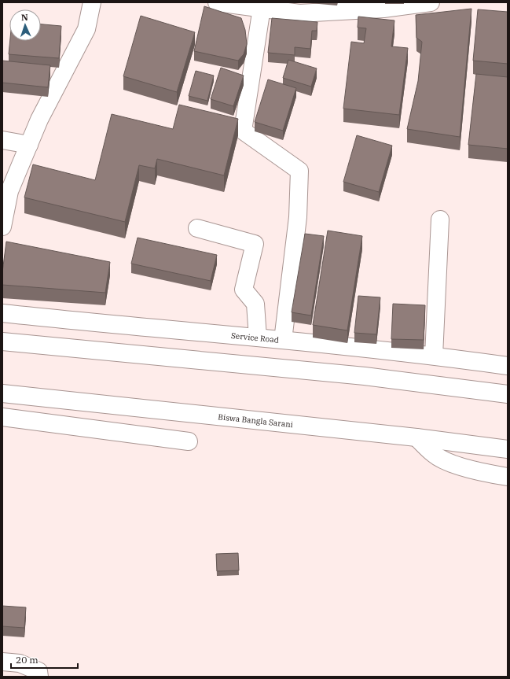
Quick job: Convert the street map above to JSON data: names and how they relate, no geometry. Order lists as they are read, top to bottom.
{
  "streets": {
    "street": ["Service Road", "Biswa Bangla Sarani"]
  },
  "scale_bar": "20 m",
  "north": "top"
}
